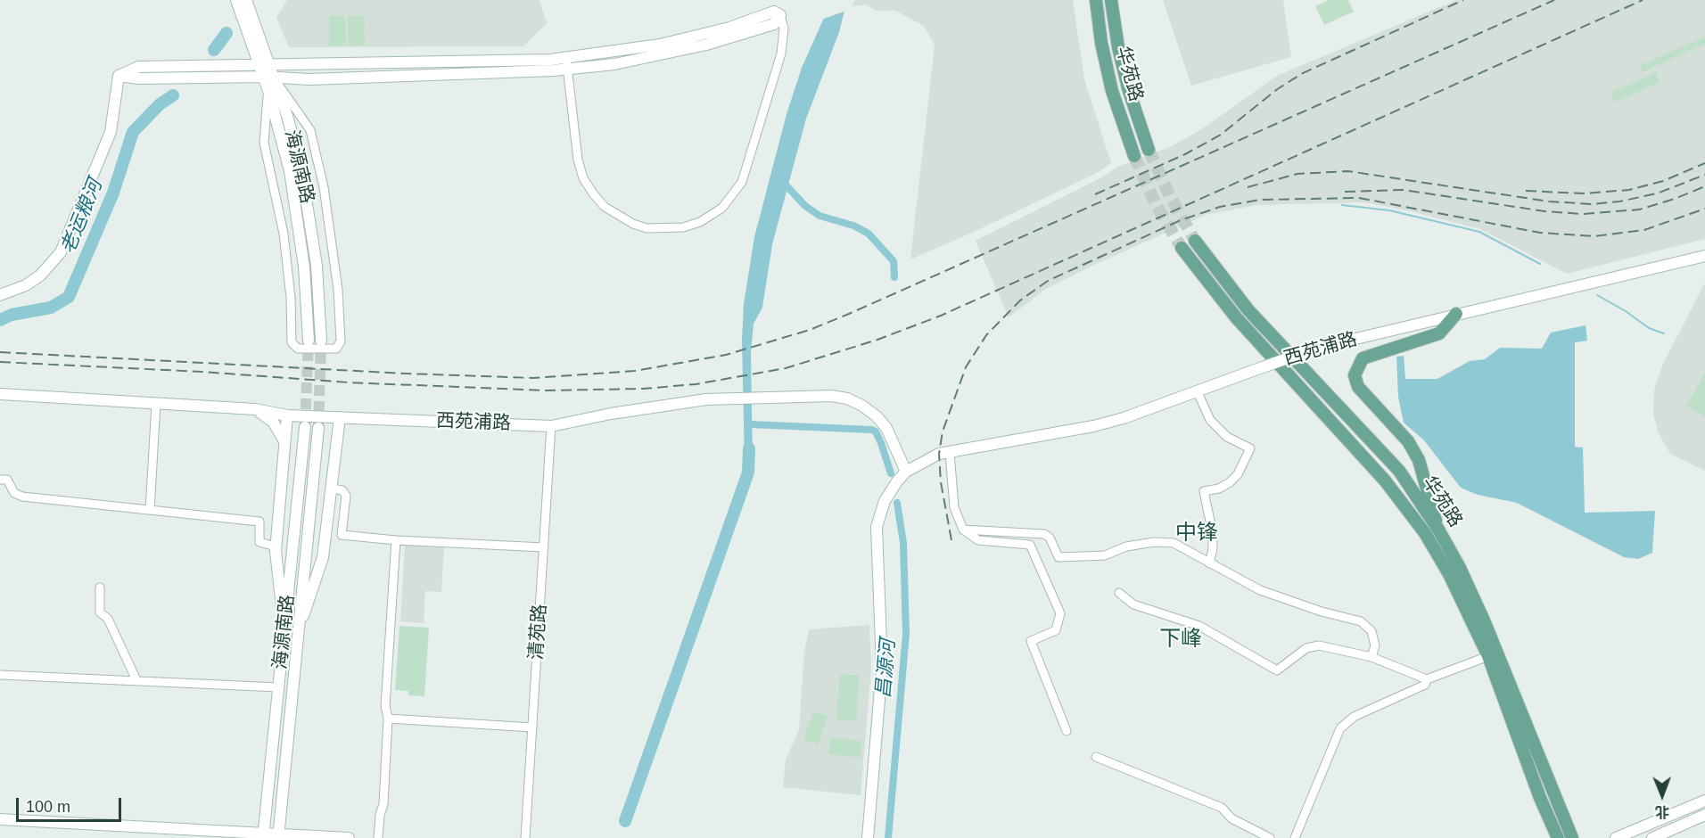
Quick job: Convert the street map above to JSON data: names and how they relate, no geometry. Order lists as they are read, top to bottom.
{
  "streets": {
    "main road": ["华苑路"],
    "street": ["海源南路", "西苑浦路", "清苑路"]
  },
  "crossings": [
    ["西苑浦路", "清苑路"]
  ],
  "districts": ["中锋", "下峰"],
  "water": ["老运粮河", "昌源河"],
  "scale_bar": "100 m",
  "north": "bottom"
}
